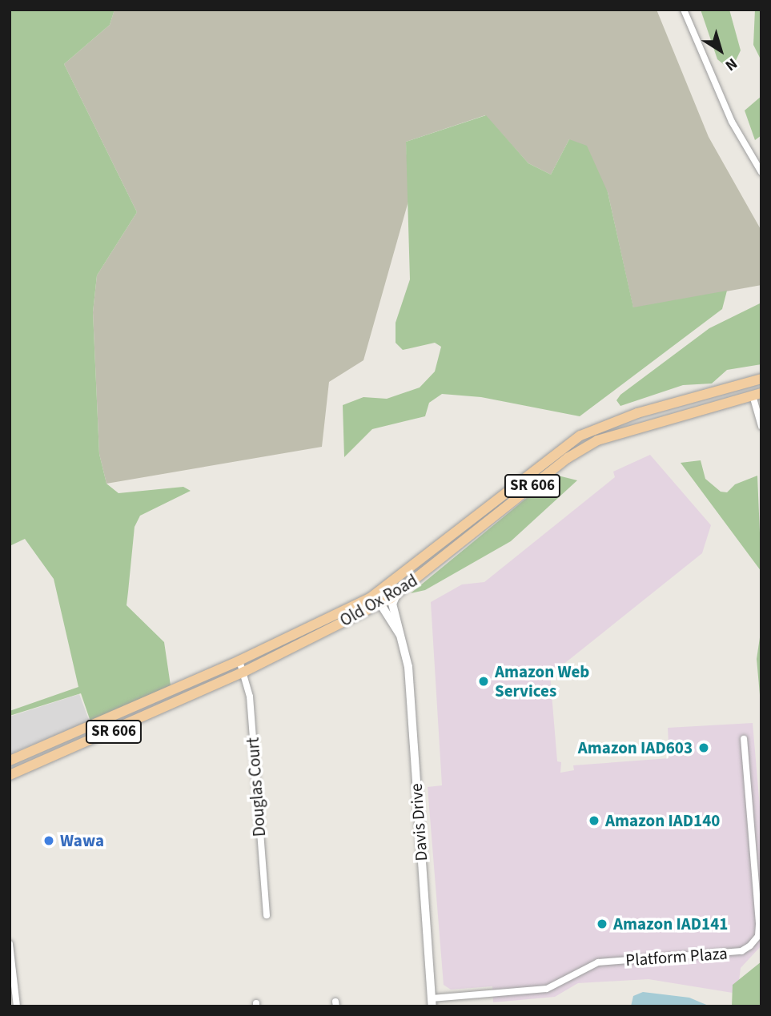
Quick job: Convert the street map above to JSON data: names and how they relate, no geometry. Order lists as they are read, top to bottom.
{
  "streets": {
    "main road": ["SR 606", "Old Ox Road"],
    "street": ["Douglas Court", "Davis Drive", "Platform Plaza"]
  },
  "crossings": [
    ["Old Ox Road", "Douglas Court"],
    ["Old Ox Road", "Davis Drive"],
    ["Davis Drive", "Platform Plaza"]
  ],
  "places": [
    "Amazon Web Services",
    "Amazon IAD603",
    "Amazon IAD140",
    "Wawa",
    "Amazon IAD141"
  ],
  "north": "bottom right"
}
